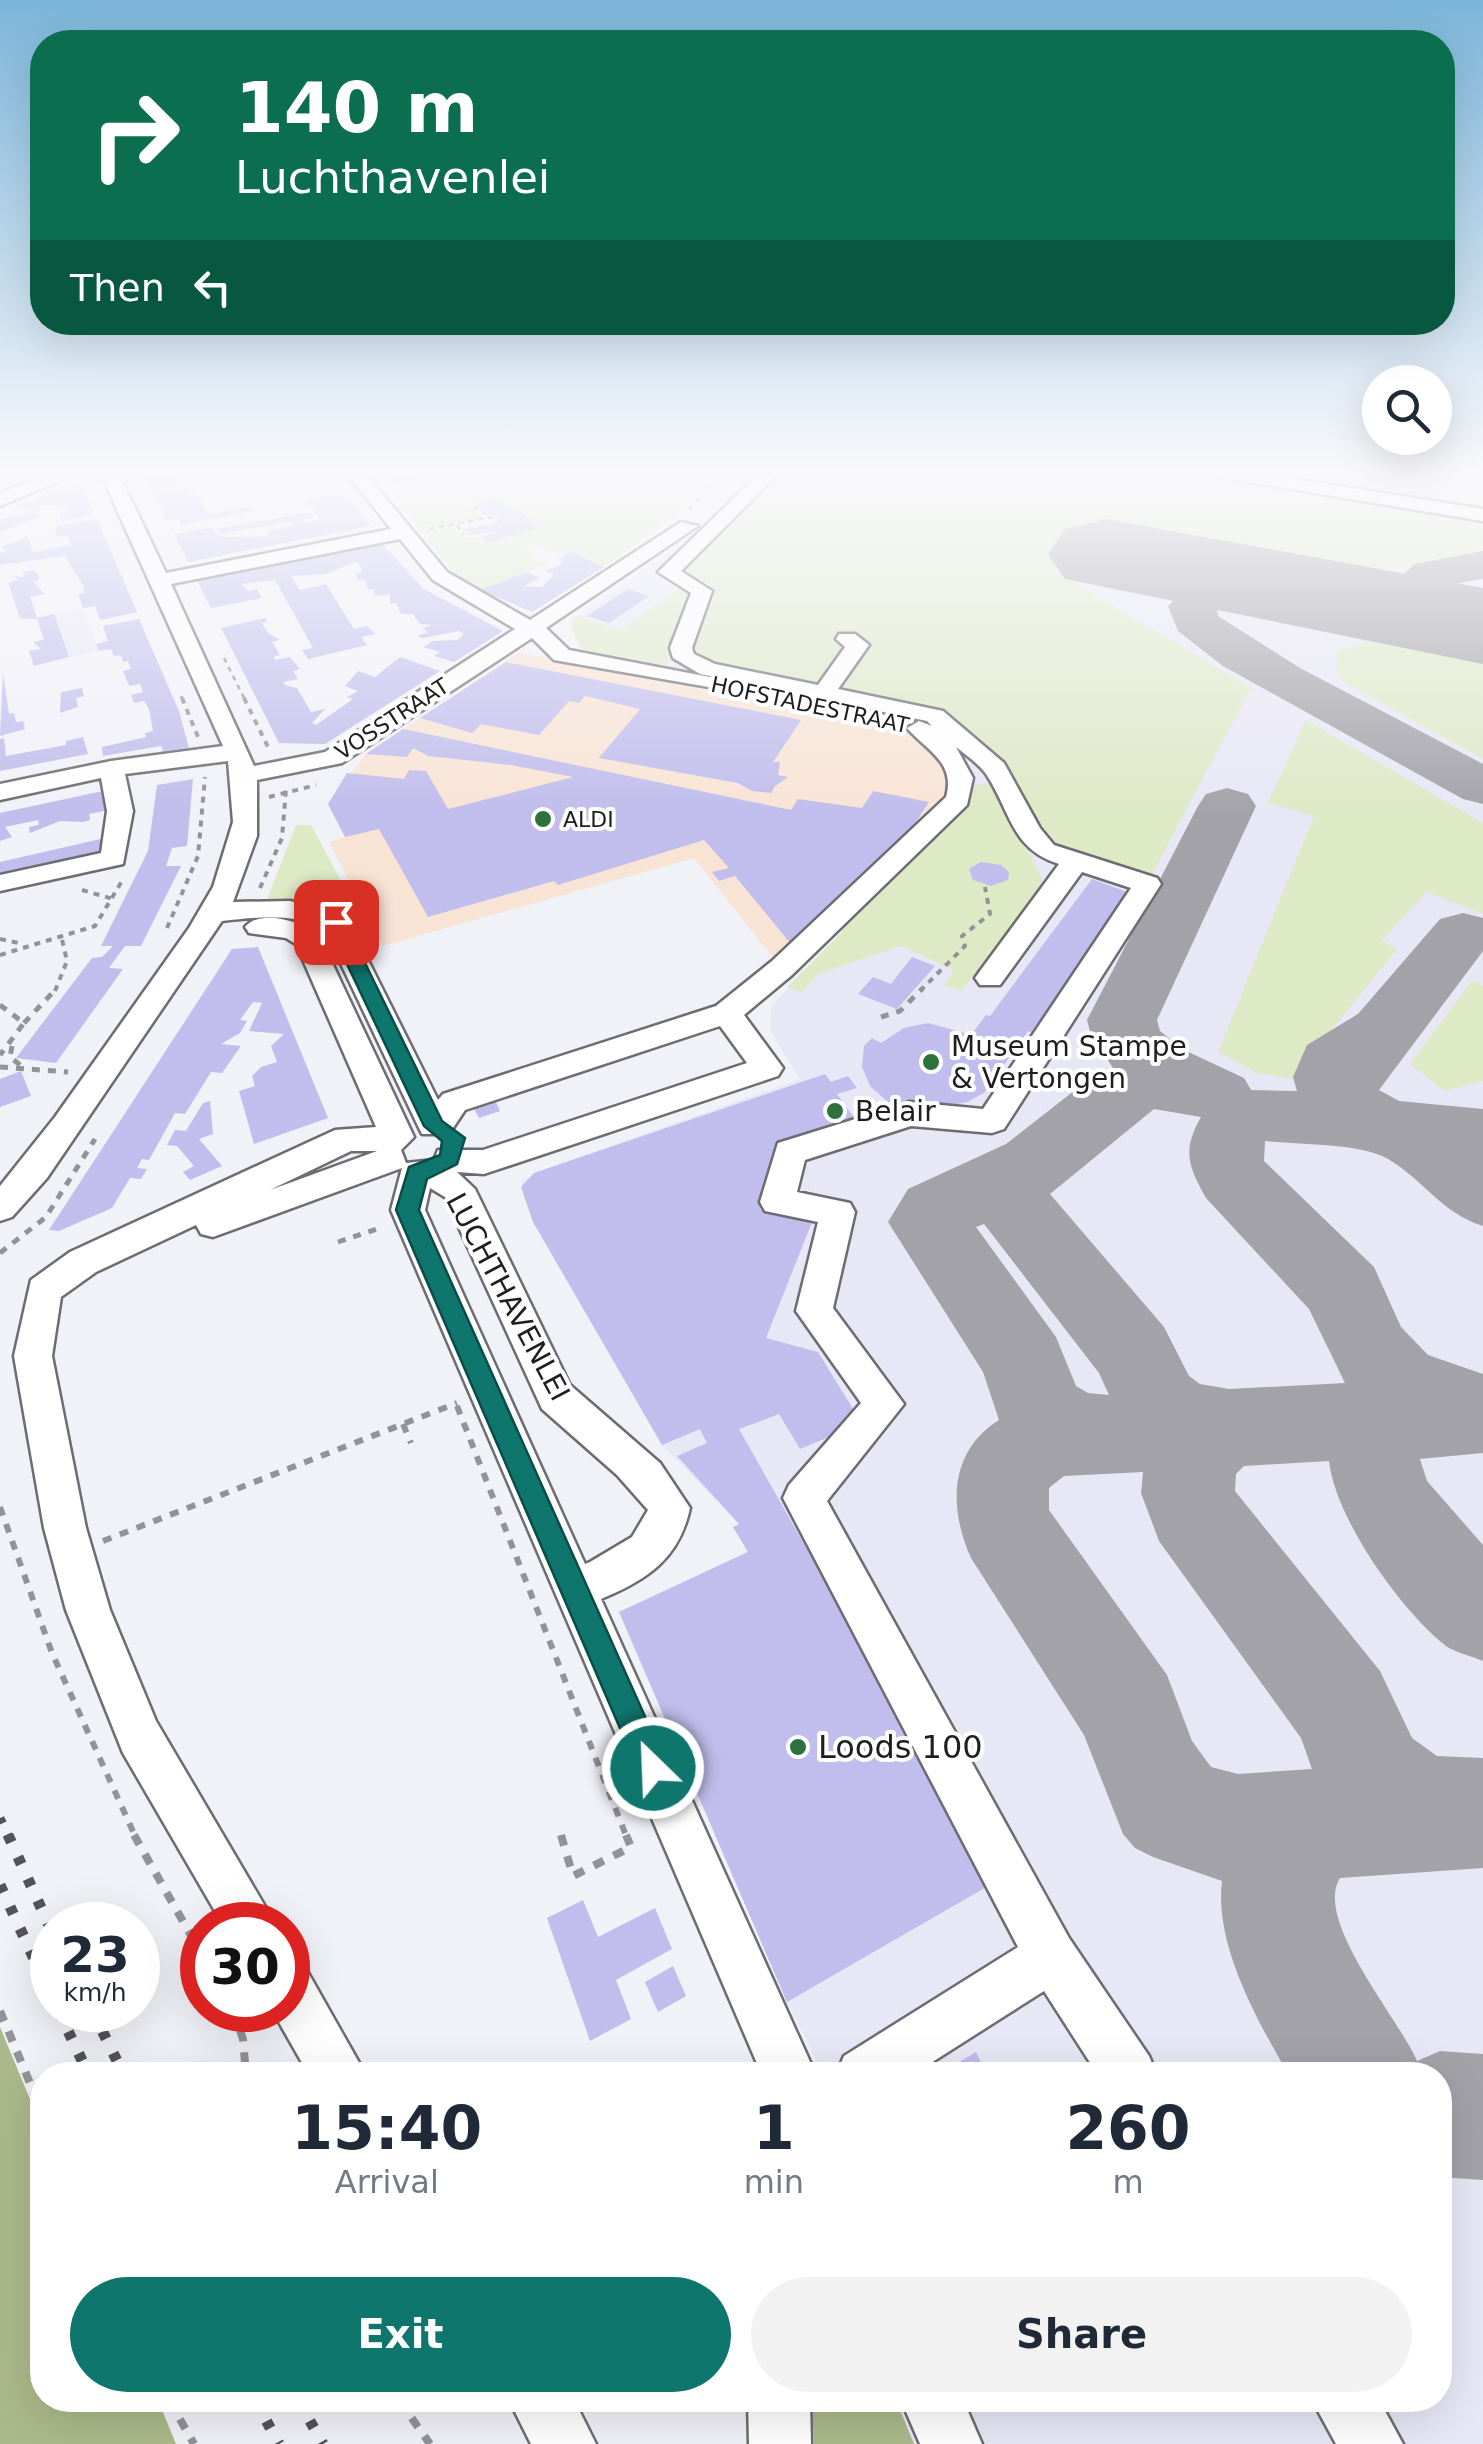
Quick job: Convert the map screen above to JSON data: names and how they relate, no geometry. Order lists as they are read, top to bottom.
{
  "streets": {
    "street": ["HOFSTADESTRAAT", "VOSSTRAAT", "LUCHTHAVENLEI"]
  },
  "crossings": [
    ["HOFSTADESTRAAT", "VOSSTRAAT"]
  ],
  "places": [
    "ALDI",
    "Museum Stampe & Vertongen",
    "Belair",
    "Loods 100"
  ],
  "page": {
    "turn": ["140 m", "Luchthavenlei"],
    "then": "Then",
    "speed": "23 km/h",
    "limit": "30",
    "eta": [
      "15:40",
      "Arrival",
      "1",
      "min",
      "260",
      "m"
    ],
    "buttons": ["Exit", "Share"]
  }
}
